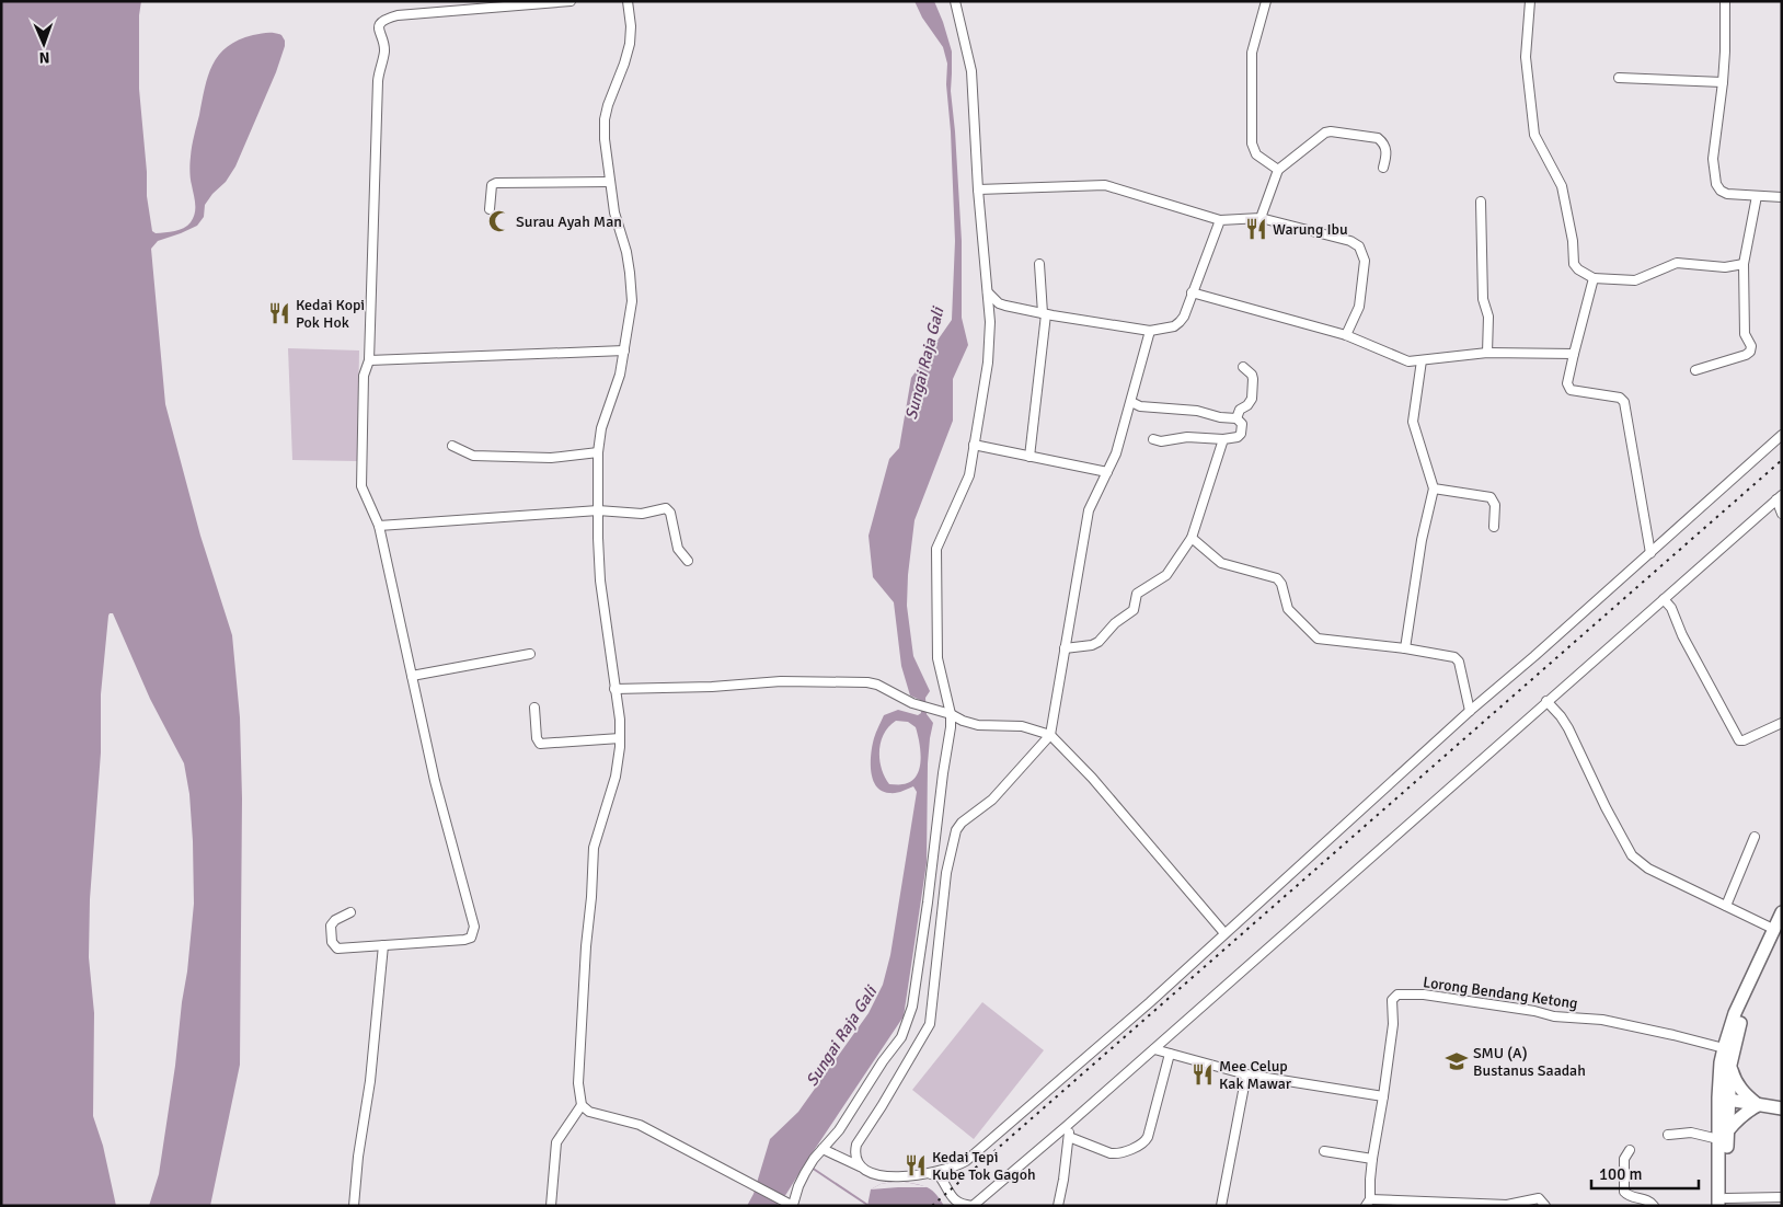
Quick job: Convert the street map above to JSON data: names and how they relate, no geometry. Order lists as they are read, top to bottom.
{
  "streets": {
    "street": ["Lorong Bendang Ketong"]
  },
  "water": ["Sungai Raja Gali"],
  "places": {
    "mosque": ["Surau Ayah Man"],
    "restaurant": [
      "Warung Ibu",
      "Kedai Kopi Pok Hok",
      "Mee Celup Kak Mawar",
      "Kedai Tepi Kube Tok Gagoh"
    ],
    "school or university": ["SMU (A) Bustanus Saadah"]
  },
  "scale_bar": "100 m",
  "north": "bottom"
}
